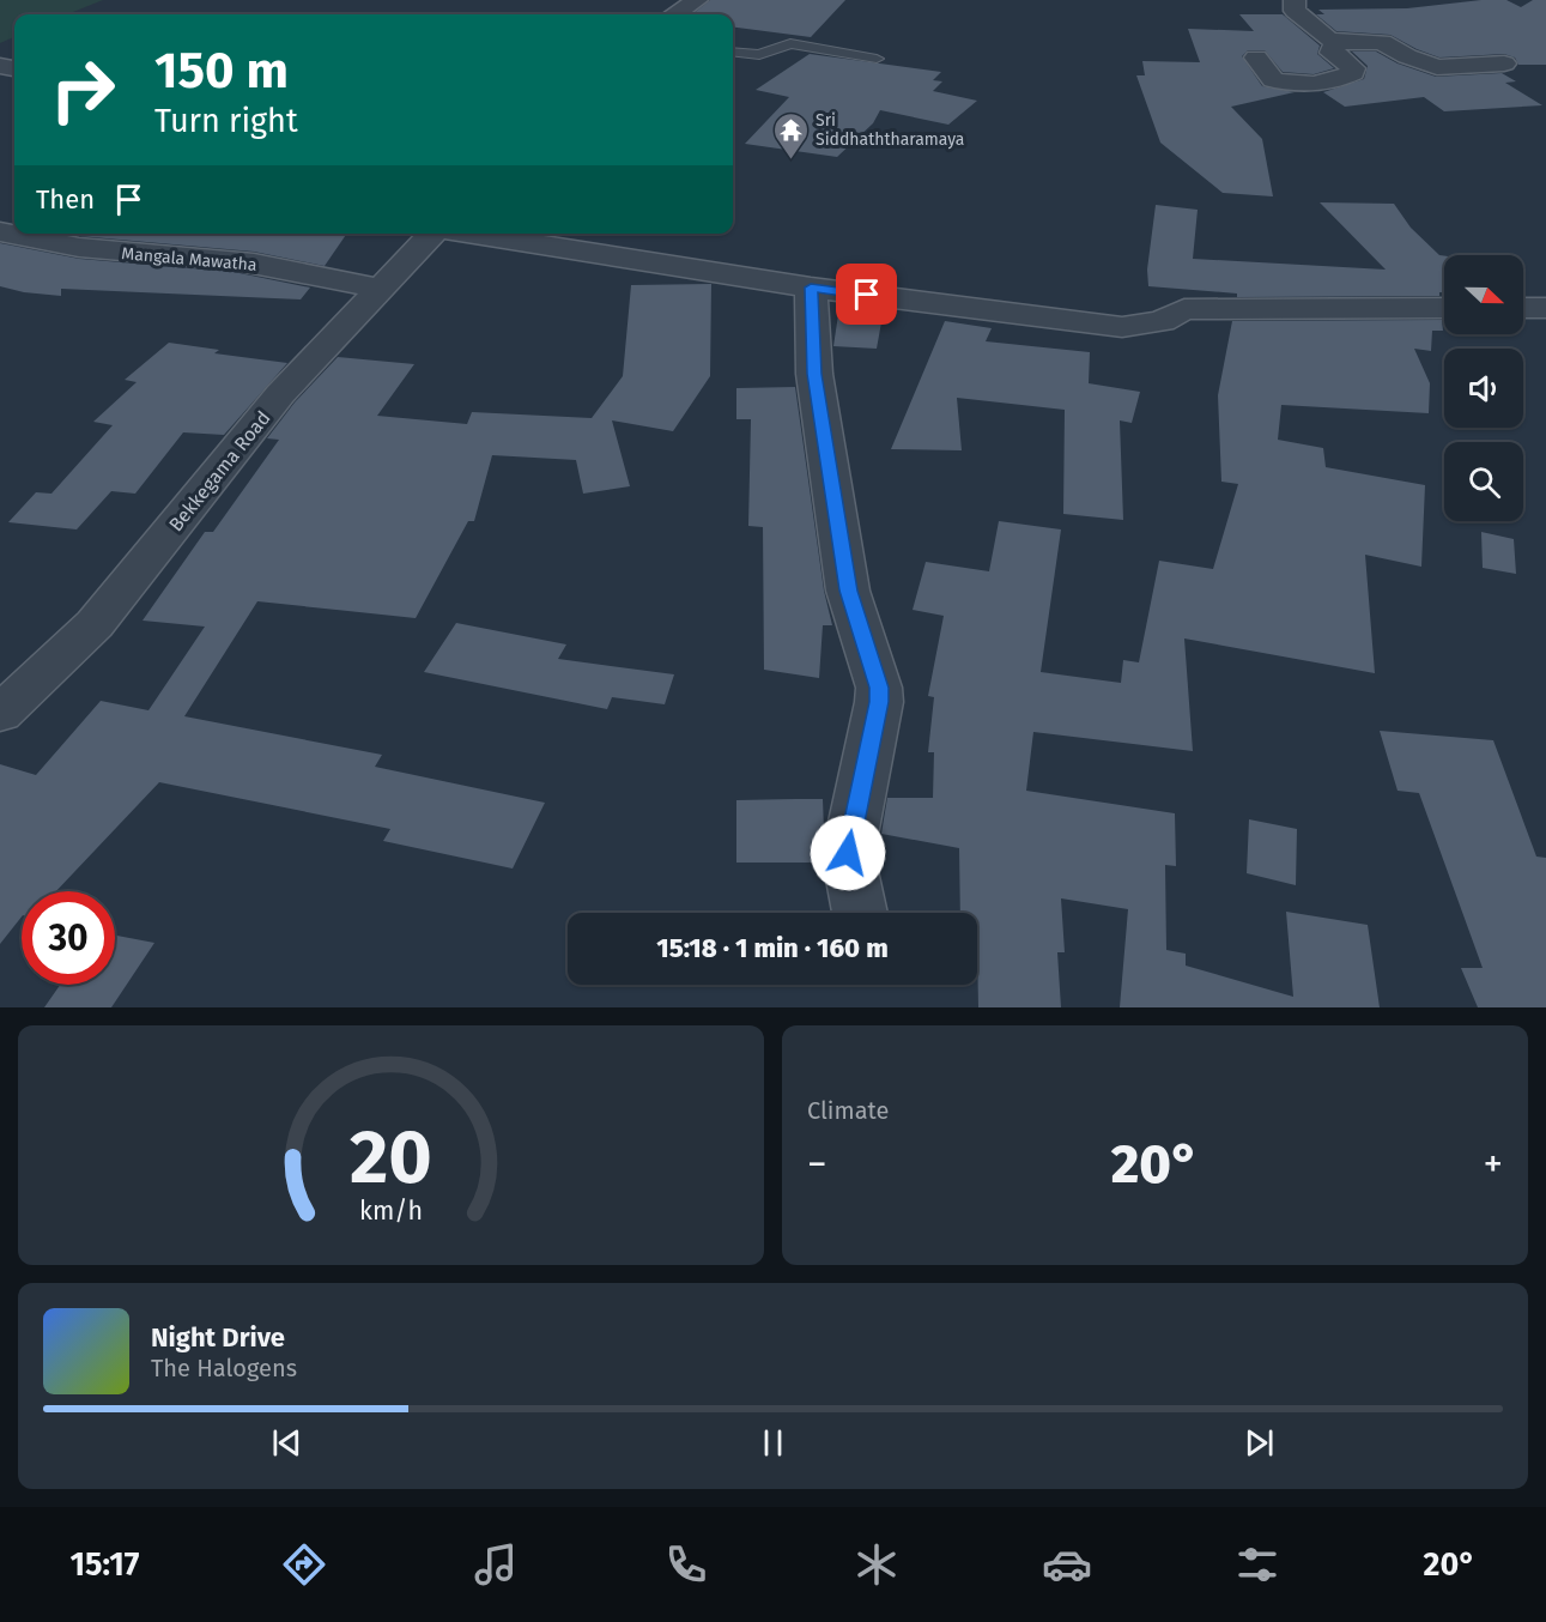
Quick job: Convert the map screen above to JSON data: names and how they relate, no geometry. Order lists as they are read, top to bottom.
{
  "streets": {
    "street": ["Mangala Mawatha", "Bekkegama Road"]
  },
  "crossings": [
    ["Mangala Mawatha", "Bekkegama Road"]
  ],
  "places": {
    "temple": ["Sri Siddhaththaramaya"]
  },
  "north": "right",
  "page": {
    "turn": ["150 m", "Turn right"],
    "then": "Then",
    "limit": "30",
    "trip": "15:18 · 1 min · 160 m",
    "tile": "Climate",
    "heat": ["−", "20°", "+"],
    "song": ["Night Drive", "The Halogens"],
    "tabs": ["15:17", "20°"],
    "gauge": ["20", "km/h"]
  }
}
